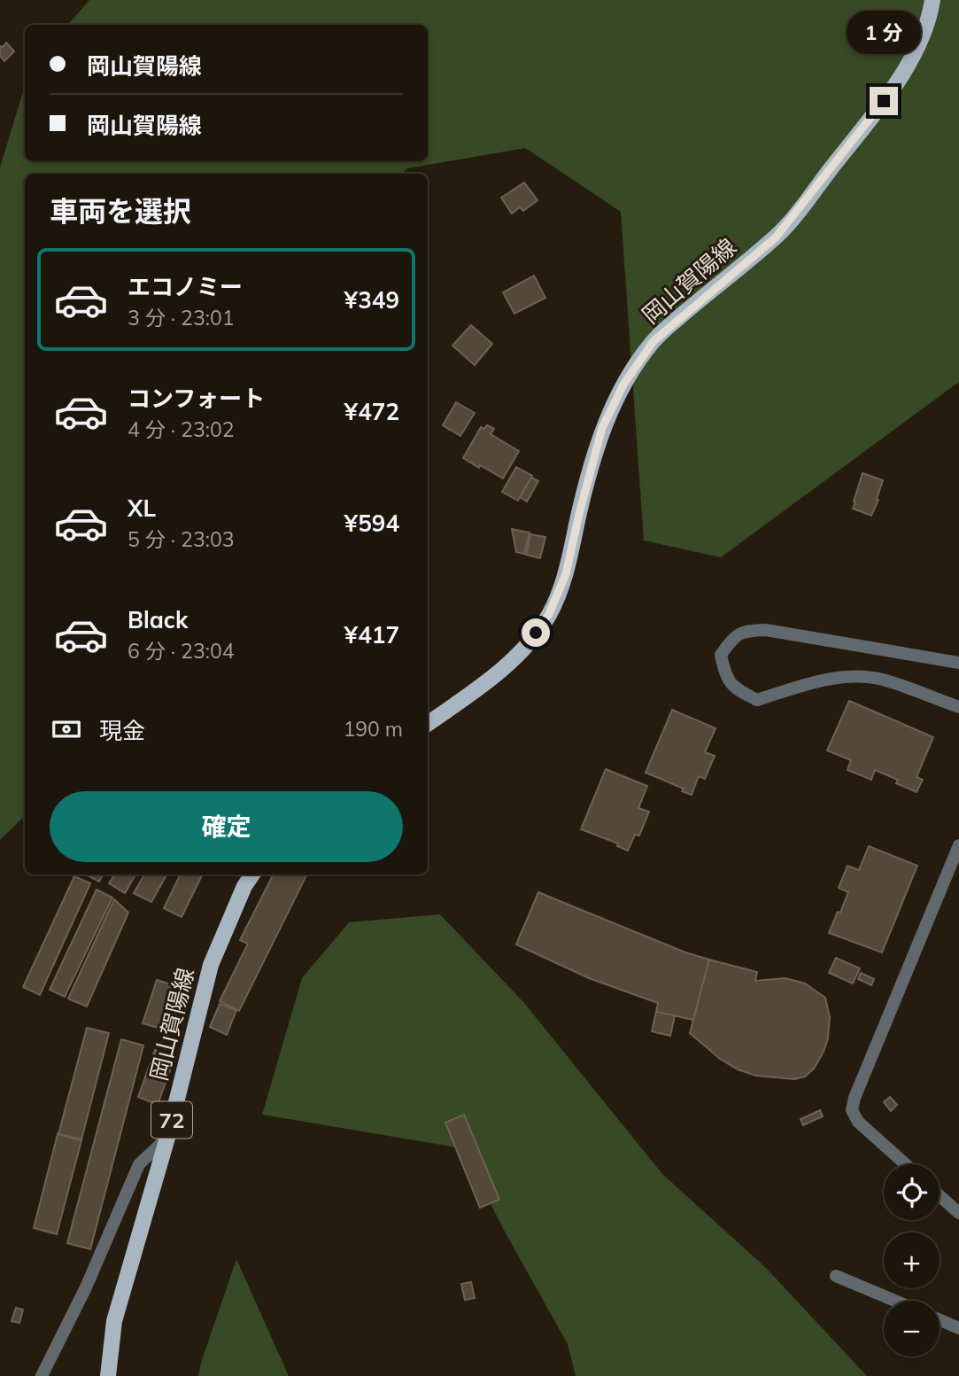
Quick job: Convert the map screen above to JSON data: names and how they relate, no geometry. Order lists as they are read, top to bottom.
{
  "streets": {
    "main road": ["岡山賀陽線", "72"]
  },
  "page": {
    "bubble": "1 分",
    "banner": ["岡山賀陽線", "岡山賀陽線"],
    "heading": "車両を選択",
    "list": [
      {
        "name": "エコノミー",
        "note": "3 分 · 23:01",
        "value": "¥349"
      },
      {
        "name": "コンフォート",
        "note": "4 分 · 23:02",
        "value": "¥472"
      },
      {
        "name": "XL",
        "note": "5 分 · 23:03",
        "value": "¥594"
      },
      {
        "name": "Black",
        "note": "6 分 · 23:04",
        "value": "¥417"
      }
    ],
    "pay": ["現金", "190 m"],
    "buttons": "確定",
    "map_buttons": ["+", "−"]
  }
}
